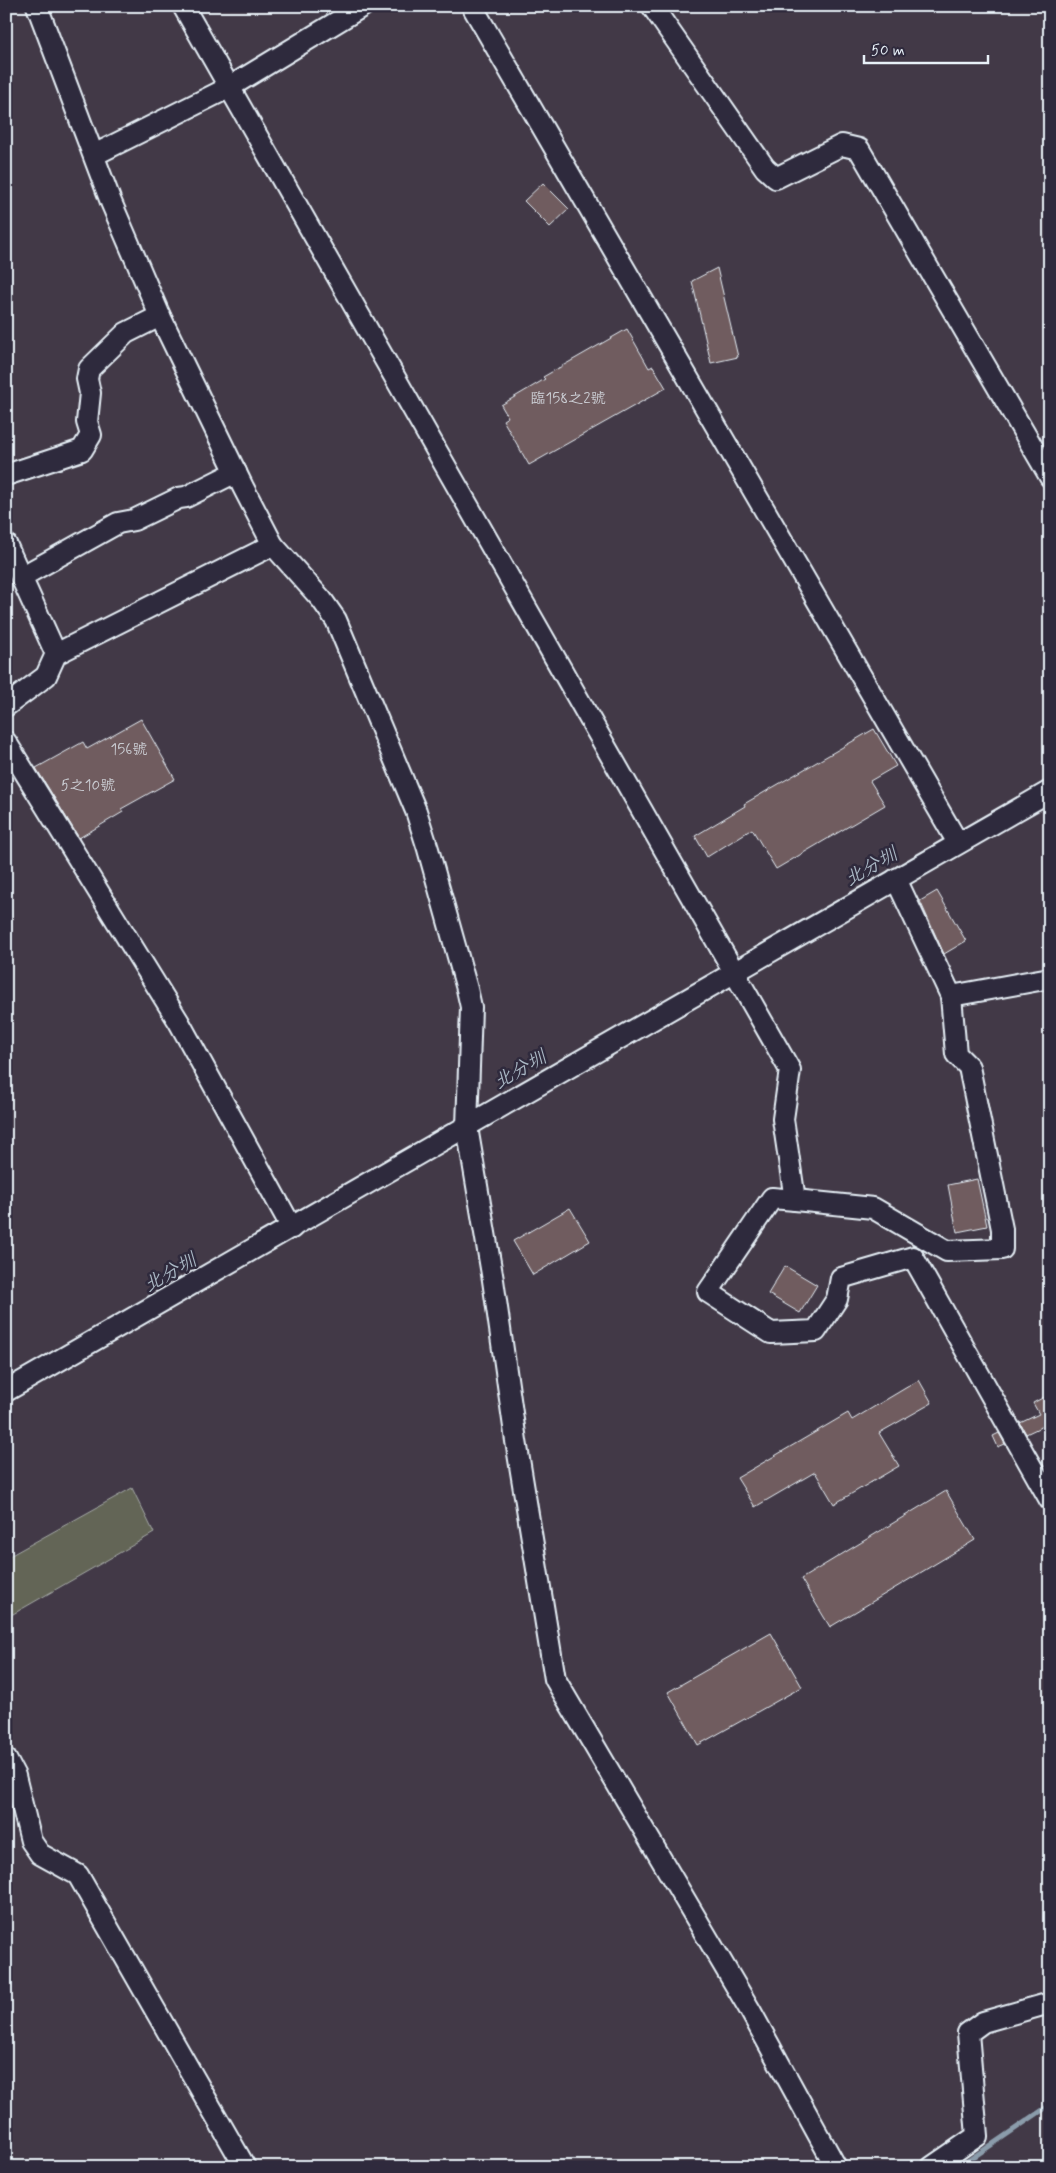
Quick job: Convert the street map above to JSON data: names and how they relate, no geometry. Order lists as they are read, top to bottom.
{
  "water": ["北分圳"],
  "house_numbers": ["臨158之2號", "156號", "5之10號"],
  "scale_bar": "50 m"
}
